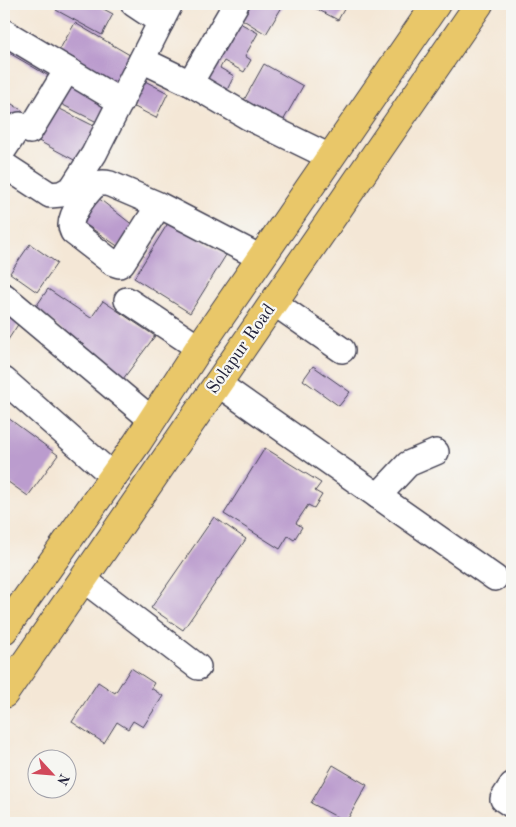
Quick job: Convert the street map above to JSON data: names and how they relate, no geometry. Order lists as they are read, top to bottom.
{
  "streets": {
    "highway": ["Solapur Road"]
  },
  "north": "bottom right"
}
